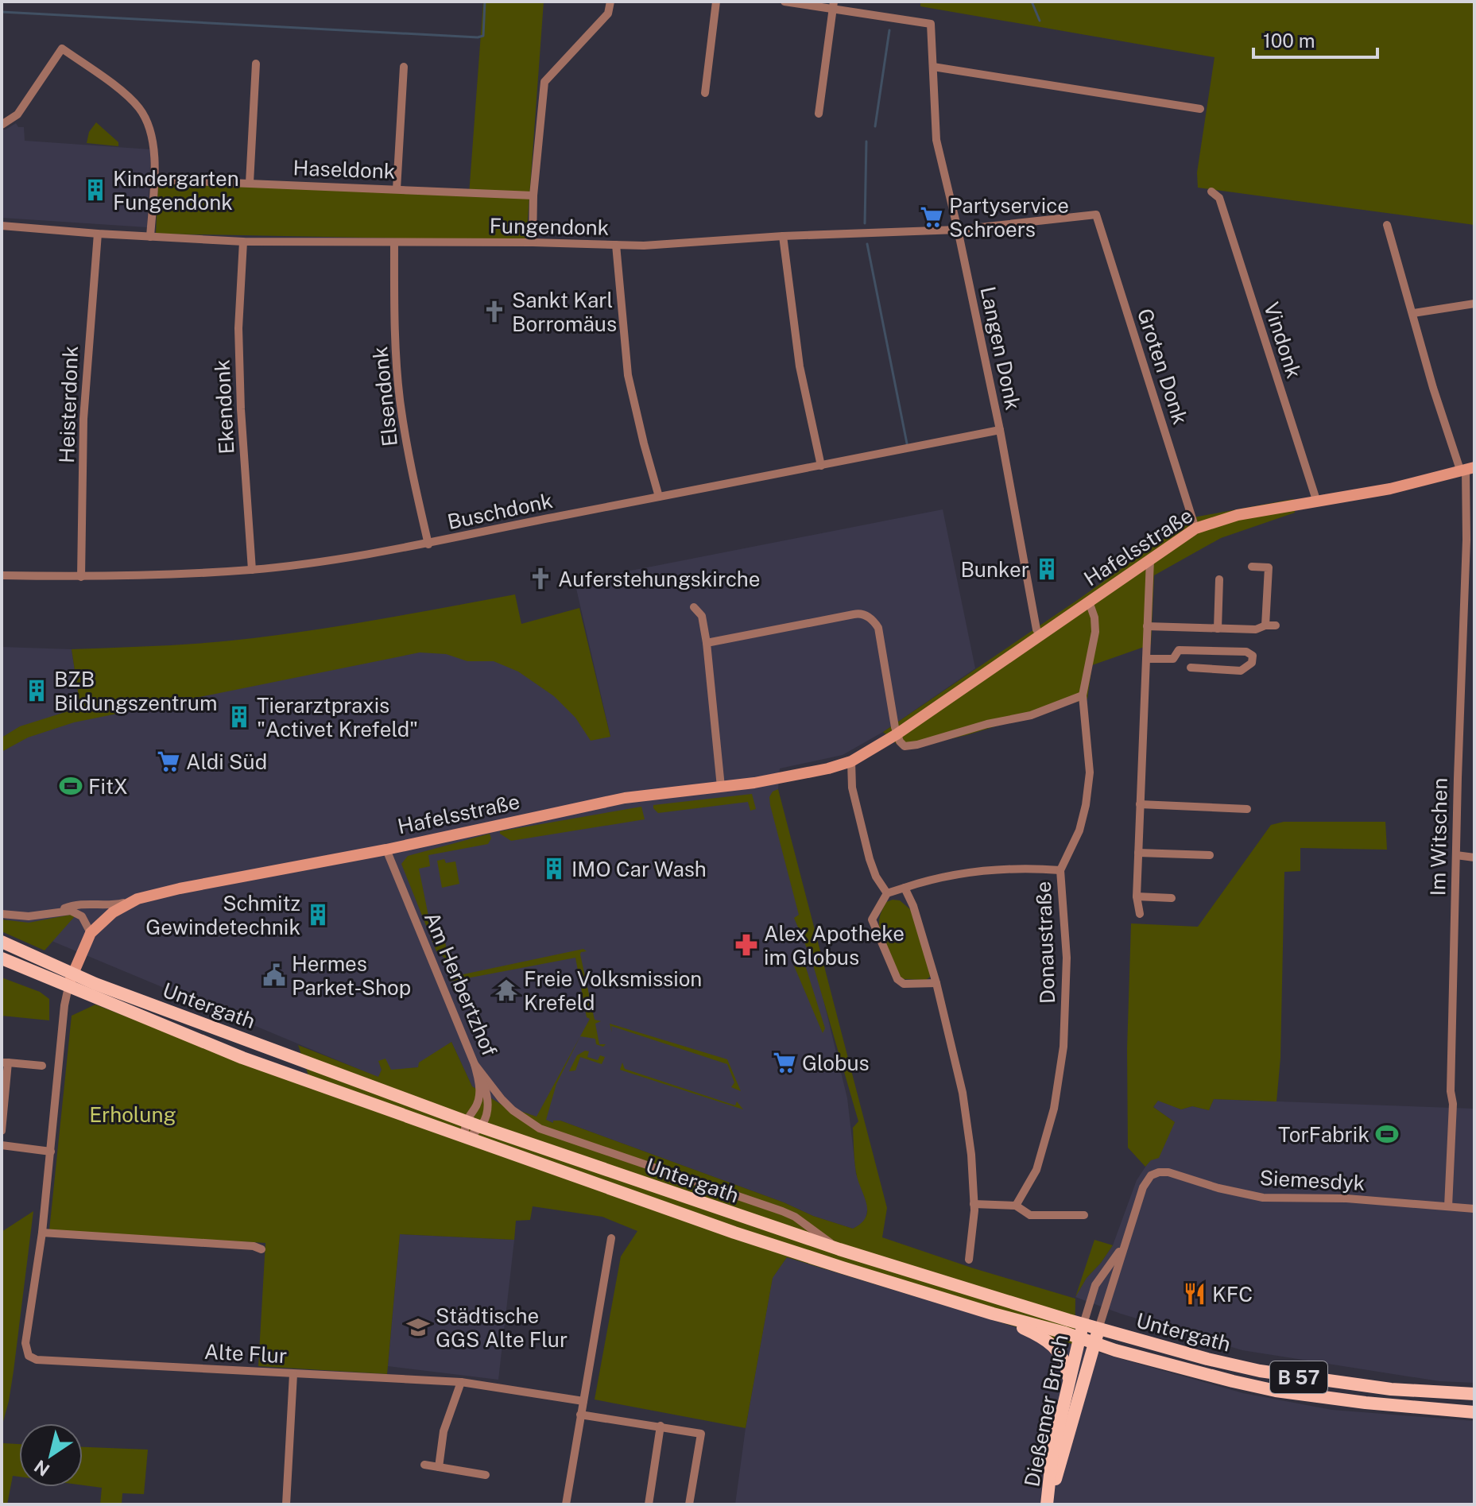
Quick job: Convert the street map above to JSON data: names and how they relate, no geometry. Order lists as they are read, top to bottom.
{
  "streets": {
    "main road": [
      "Hafelsstraße",
      "Untergath",
      "B 57",
      "Dießemer Bruch"
    ],
    "street": [
      "Haseldonk",
      "Fungendonk",
      "Vindonk",
      "Langen Donk",
      "Groten Donk",
      "Elsendonk",
      "Heisterdonk",
      "Ekendonk",
      "Buschdonk",
      "Im Witschen",
      "Donaustraße",
      "Am Herbertzhof",
      "Siemesdyk",
      "Alte Flur"
    ]
  },
  "crossings": [
    ["Fungendonk", "Langen Donk"],
    ["Fungendonk", "Groten Donk"],
    ["Fungendonk", "Elsendonk"],
    ["Fungendonk", "Heisterdonk"],
    ["Fungendonk", "Ekendonk"],
    ["Vindonk", "Hafelsstraße"],
    ["Langen Donk", "Buschdonk"],
    ["Langen Donk", "Hafelsstraße"],
    ["Groten Donk", "Hafelsstraße"],
    ["Elsendonk", "Buschdonk"],
    ["Heisterdonk", "Buschdonk"],
    ["Ekendonk", "Buschdonk"],
    ["Hafelsstraße", "Im Witschen"],
    ["Hafelsstraße", "Donaustraße"],
    ["Hafelsstraße", "Am Herbertzhof"],
    ["Hafelsstraße", "Untergath"],
    ["Im Witschen", "Siemesdyk"],
    ["Am Herbertzhof", "Untergath"],
    ["Untergath", "Siemesdyk"],
    ["Untergath", "Dießemer Bruch"],
    ["Siemesdyk", "Dießemer Bruch"]
  ],
  "parks": ["Erholung"],
  "places": {
    "building": [
      "Kindergarten Fungendonk",
      "Bunker",
      "BZB Bildungszentrum",
      "Tierarztpraxis \"Activet Krefeld\"",
      "IMO Car Wash",
      "Schmitz Gewindetechnik"
    ],
    "supermarket": ["Partyservice Schroers", "Aldi Süd", "Globus"],
    "church": ["Sankt Karl Borromäus", "Auferstehungskirche"],
    "sports": ["FitX", "TorFabrik"],
    "pharmacy": ["Alex Apotheke im Globus"],
    "public building": ["Hermes Parket-Shop"],
    "temple": ["Freie Volksmission Krefeld"],
    "restaurant": ["KFC"],
    "school or university": ["Städtische GGS Alte Flur"]
  },
  "scale_bar": "100 m",
  "north": "bottom left"
}
